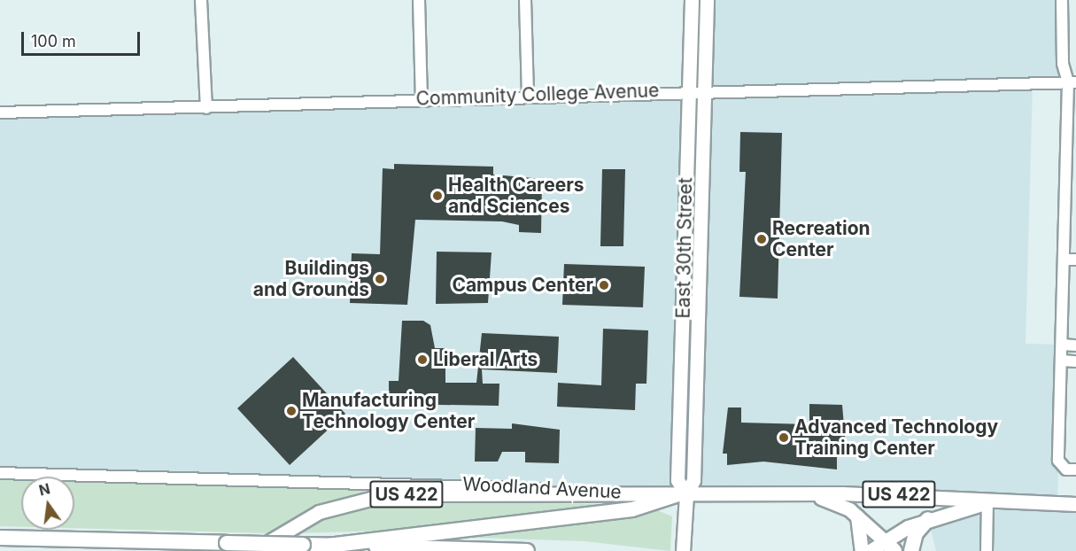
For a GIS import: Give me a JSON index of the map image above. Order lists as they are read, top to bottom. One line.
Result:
{"streets":{"main road":["East 30th Street","Woodland Avenue","US 422"],"street":["Community College Avenue"]},"crossings":[["Community College Avenue","East 30th Street"],["East 30th Street","Woodland Avenue"],["Woodland Avenue","US 422"]],"places":["Health Careers and Sciences","Recreation Center","Buildings and Grounds","Campus Center","Liberal Arts","Manufacturing Technology Center","Advanced Technology Training Center"],"scale_bar":"100 m","north":"top"}
